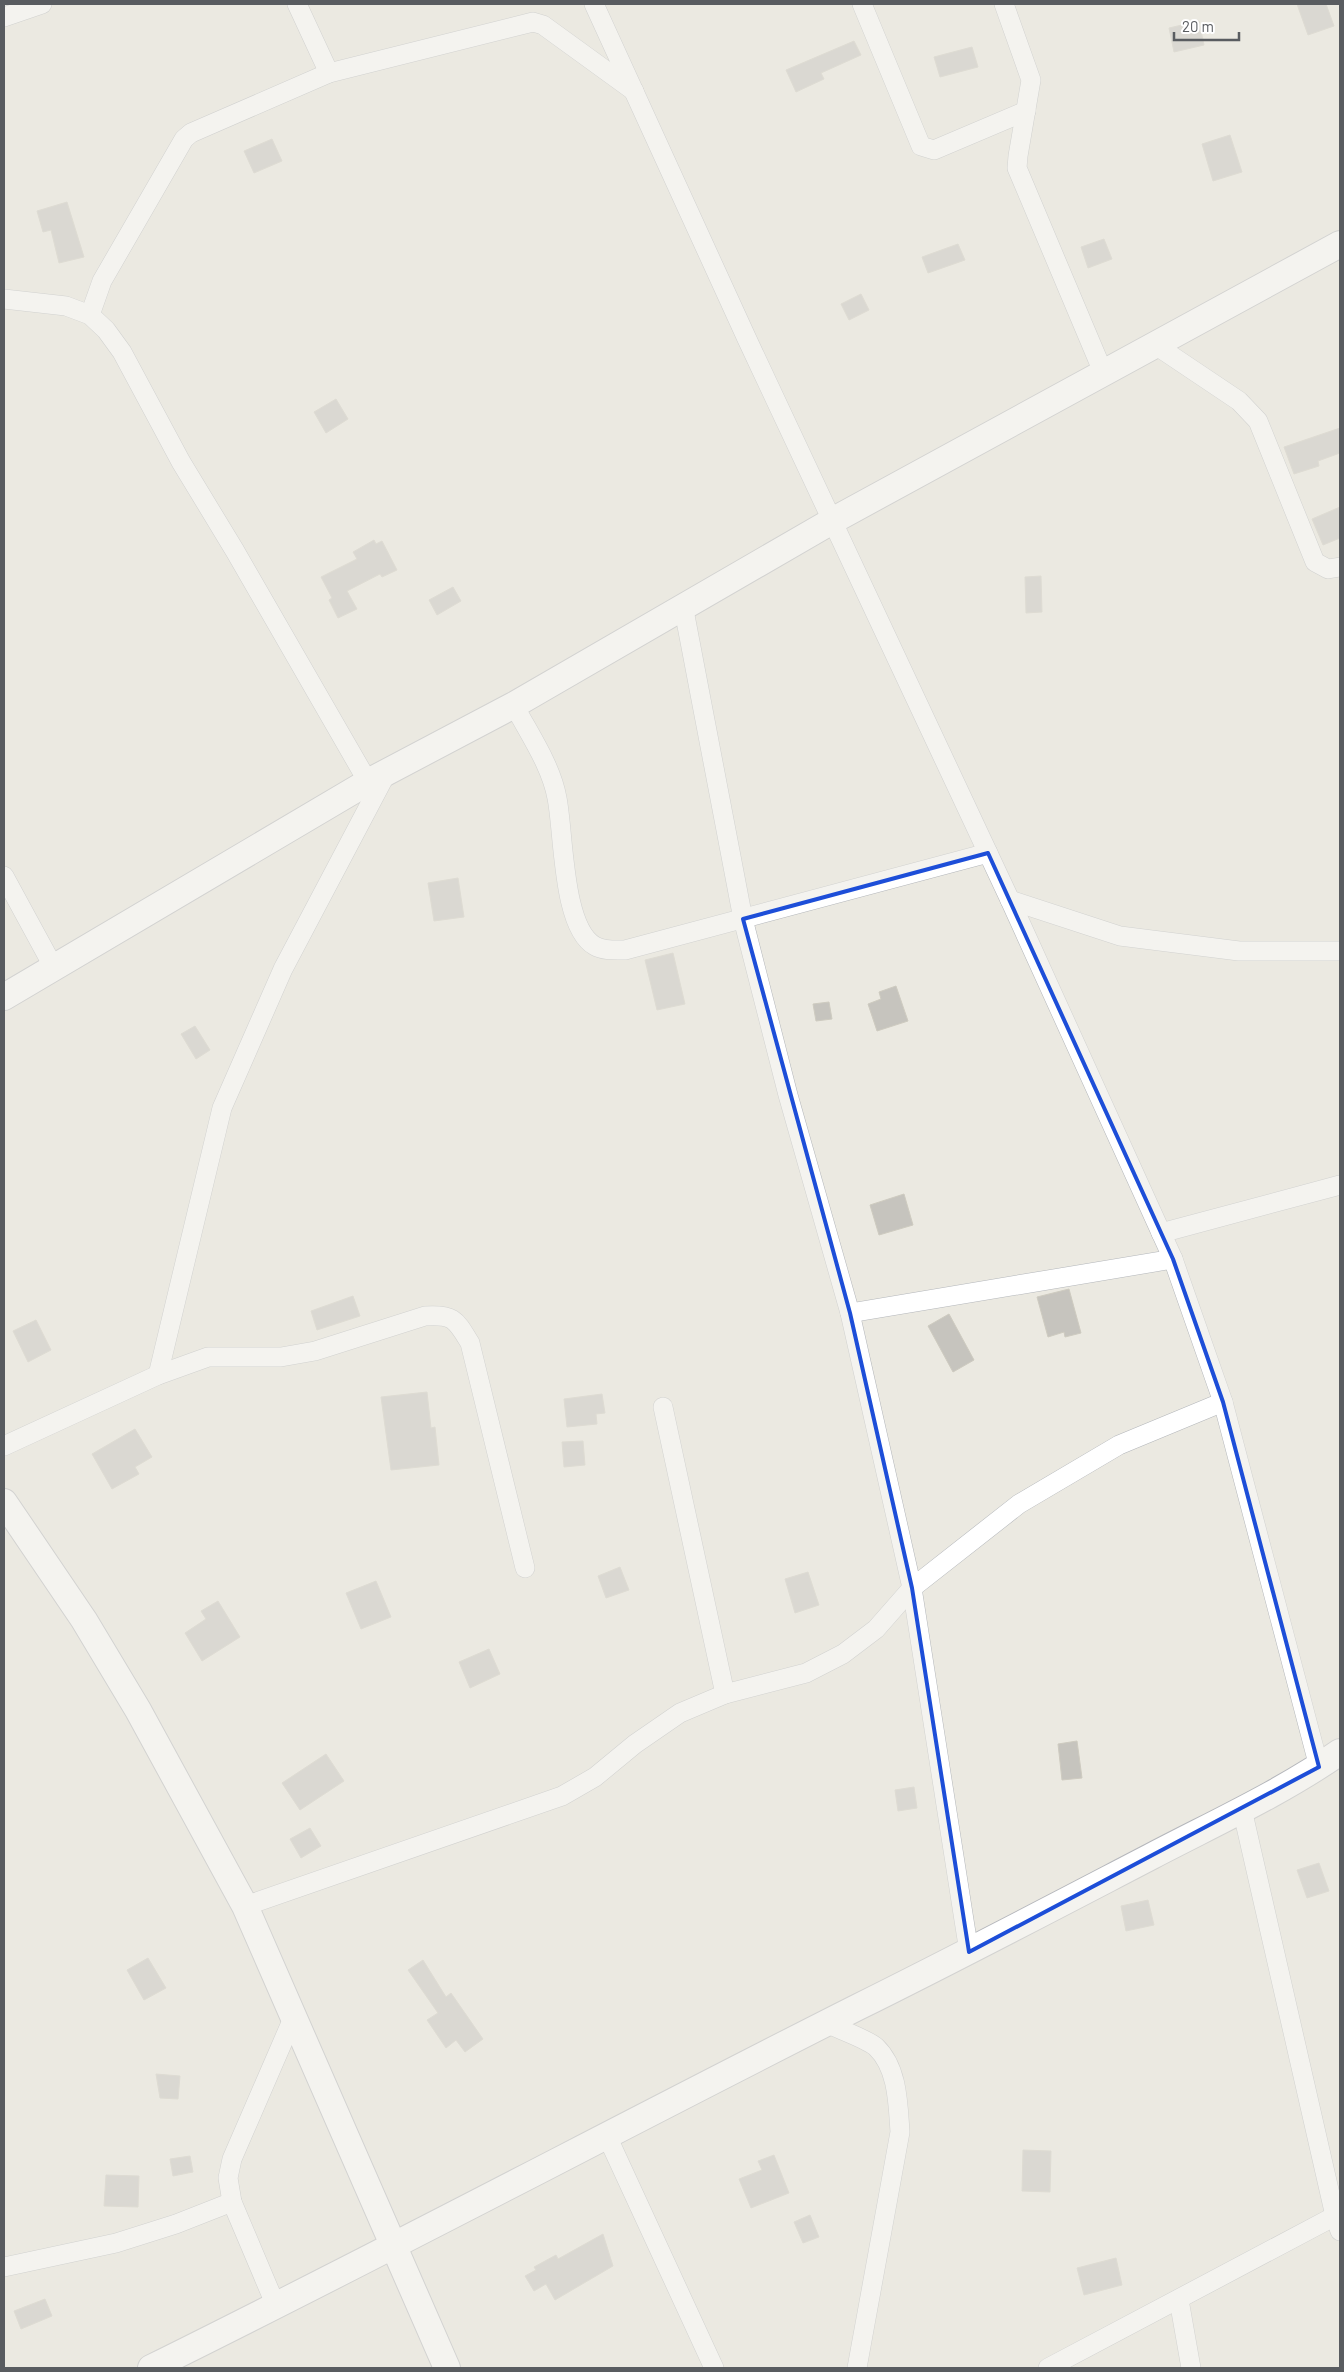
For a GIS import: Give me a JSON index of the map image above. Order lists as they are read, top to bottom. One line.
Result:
{"scale_bar":"20 m"}
